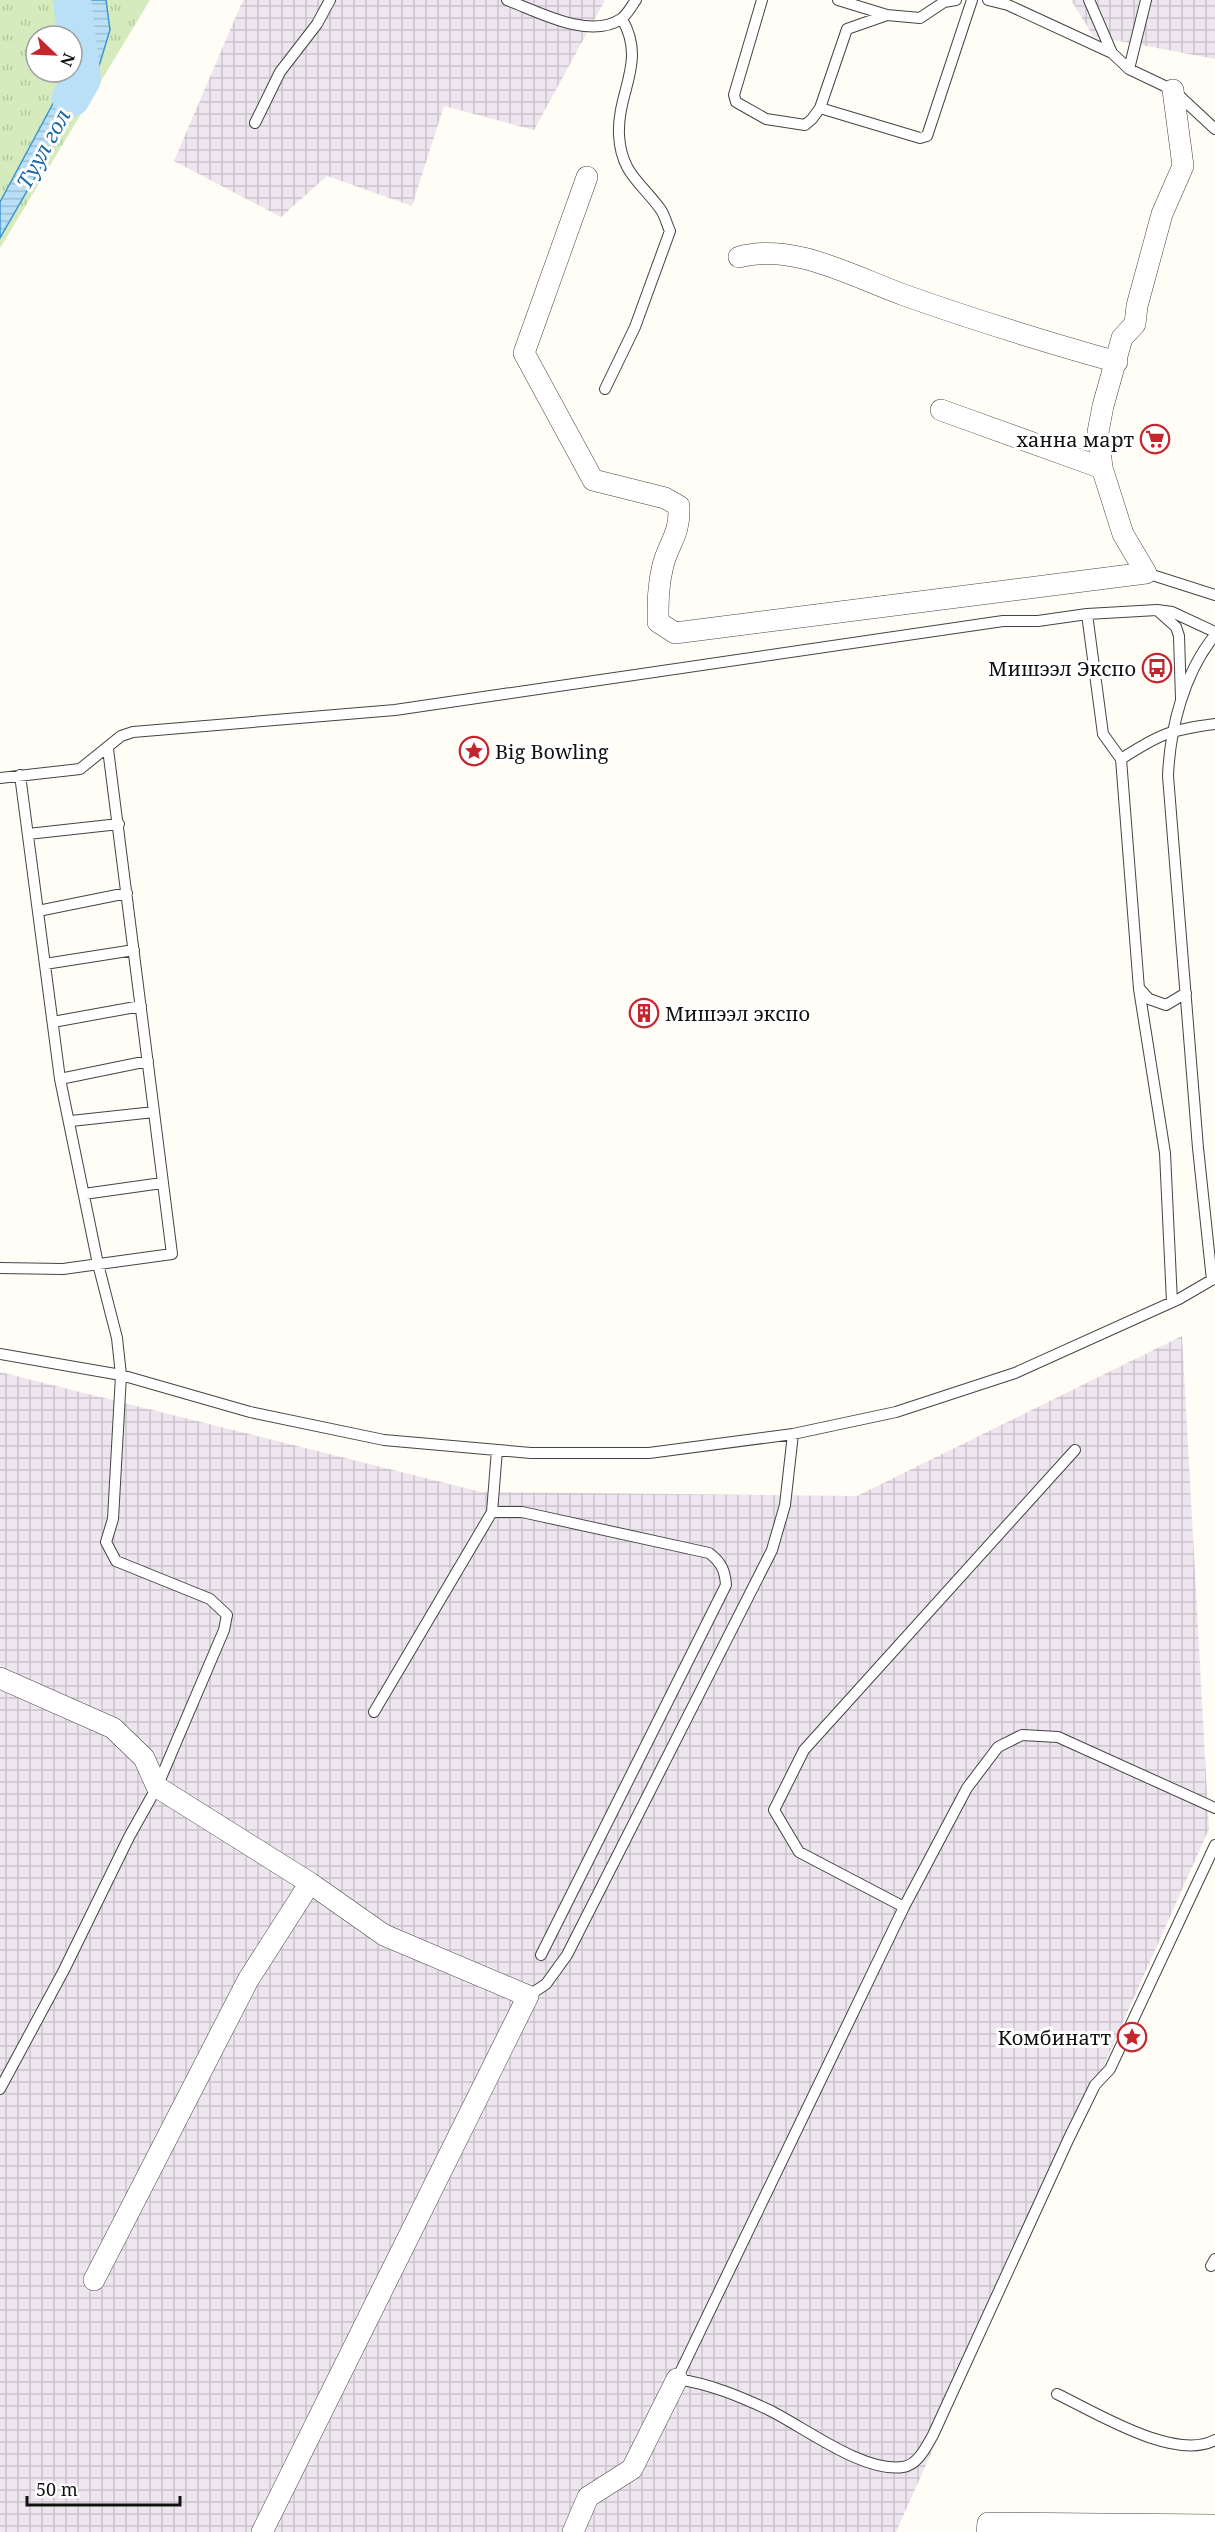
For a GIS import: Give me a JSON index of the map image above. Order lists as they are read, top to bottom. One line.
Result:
{"water":["Туул гол"],"places":{"supermarket":["ханна март"],"bus stop":["Мишээл Экспо"],"place":["Big Bowling","Комбинатт"],"building":["Мишээл экспо"]},"scale_bar":"50 m","north":"bottom right"}
